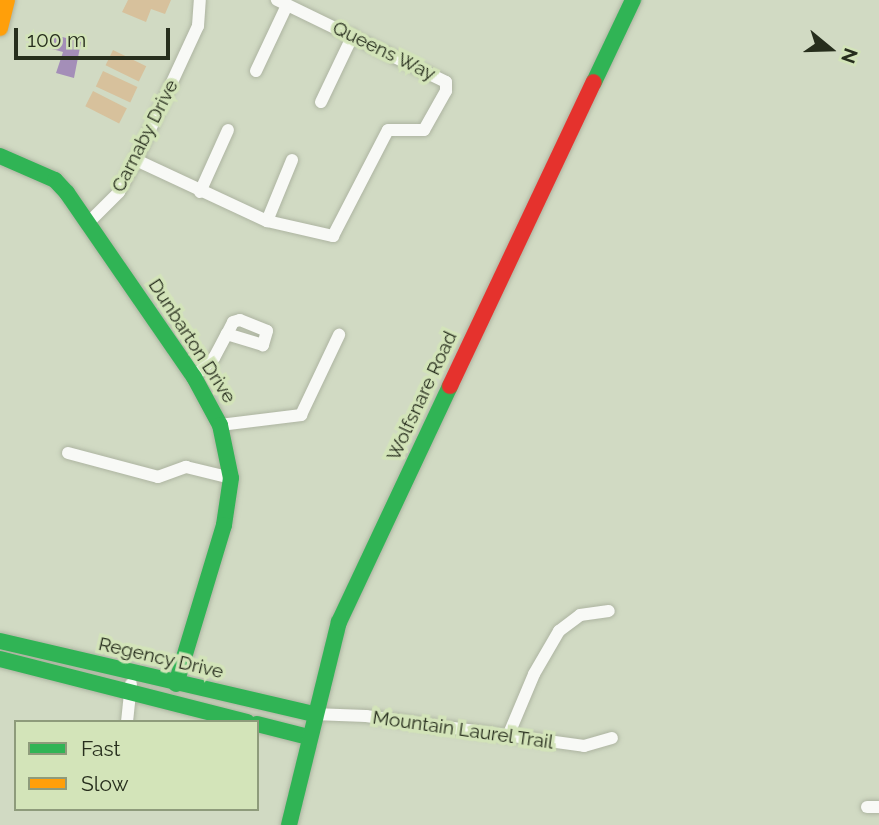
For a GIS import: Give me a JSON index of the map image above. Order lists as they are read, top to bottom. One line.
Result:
{"streets":{"street":["Queens Way","Carnaby Drive","Dunbarton Drive","Wolfsnare Road","Regency Drive","Mountain Laurel Trail"]},"crossings":[["Queens Way","Carnaby Drive"],["Carnaby Drive","Dunbarton Drive"],["Dunbarton Drive","Regency Drive"],["Wolfsnare Road","Regency Drive"],["Wolfsnare Road","Mountain Laurel Trail"],["Regency Drive","Mountain Laurel Trail"]],"legend":["Fast","Slow"],"scale_bar":"100 m","north":"right"}
